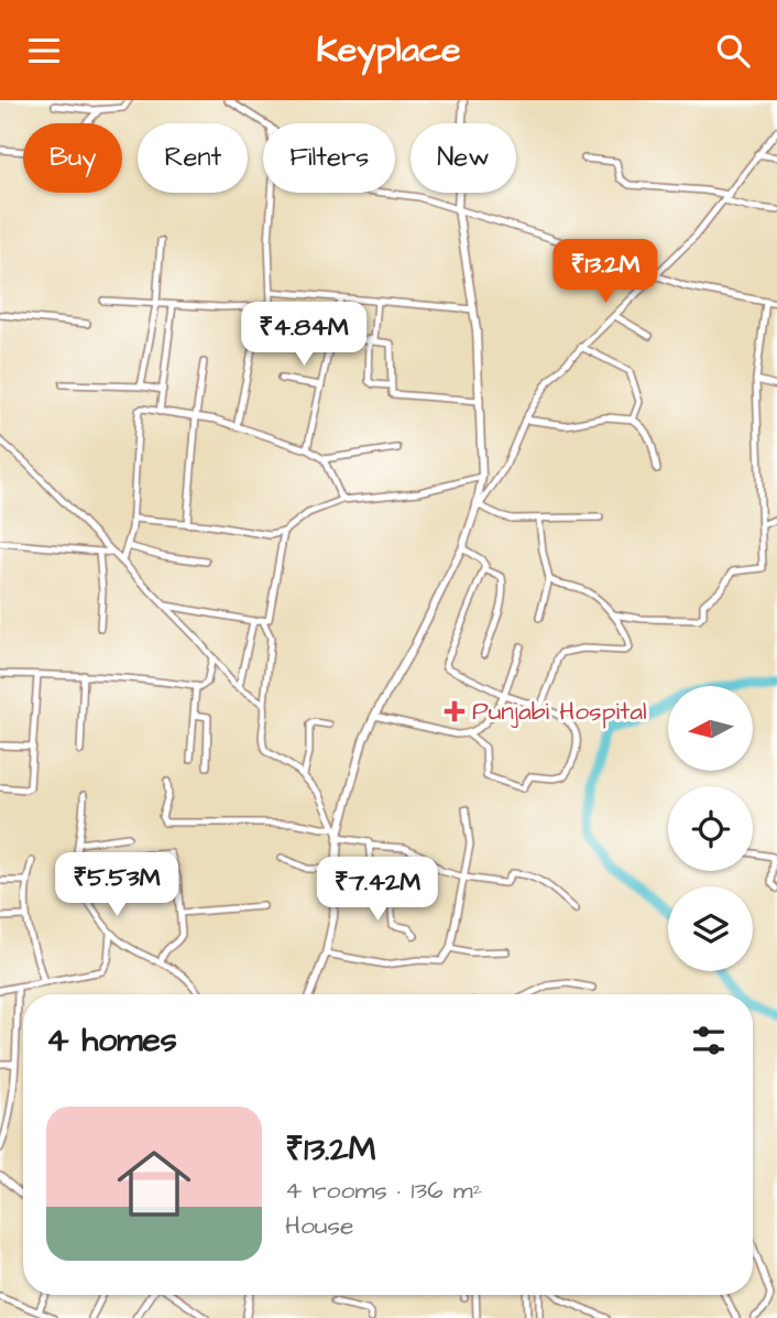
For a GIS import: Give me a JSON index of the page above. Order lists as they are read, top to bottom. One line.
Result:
{"places":{"health":["Punjabi Hospital"]},"north":"left","page":{"header":"Keyplace","chip":["Buy","Rent","Filters","New"],"price":["₹13.2M","₹4.84M","₹5.53M","₹7.42M"],"heading":"4 homes","list":[{"name":"₹13.2M","note":"4 rooms · 136 m² · House"}]}}
